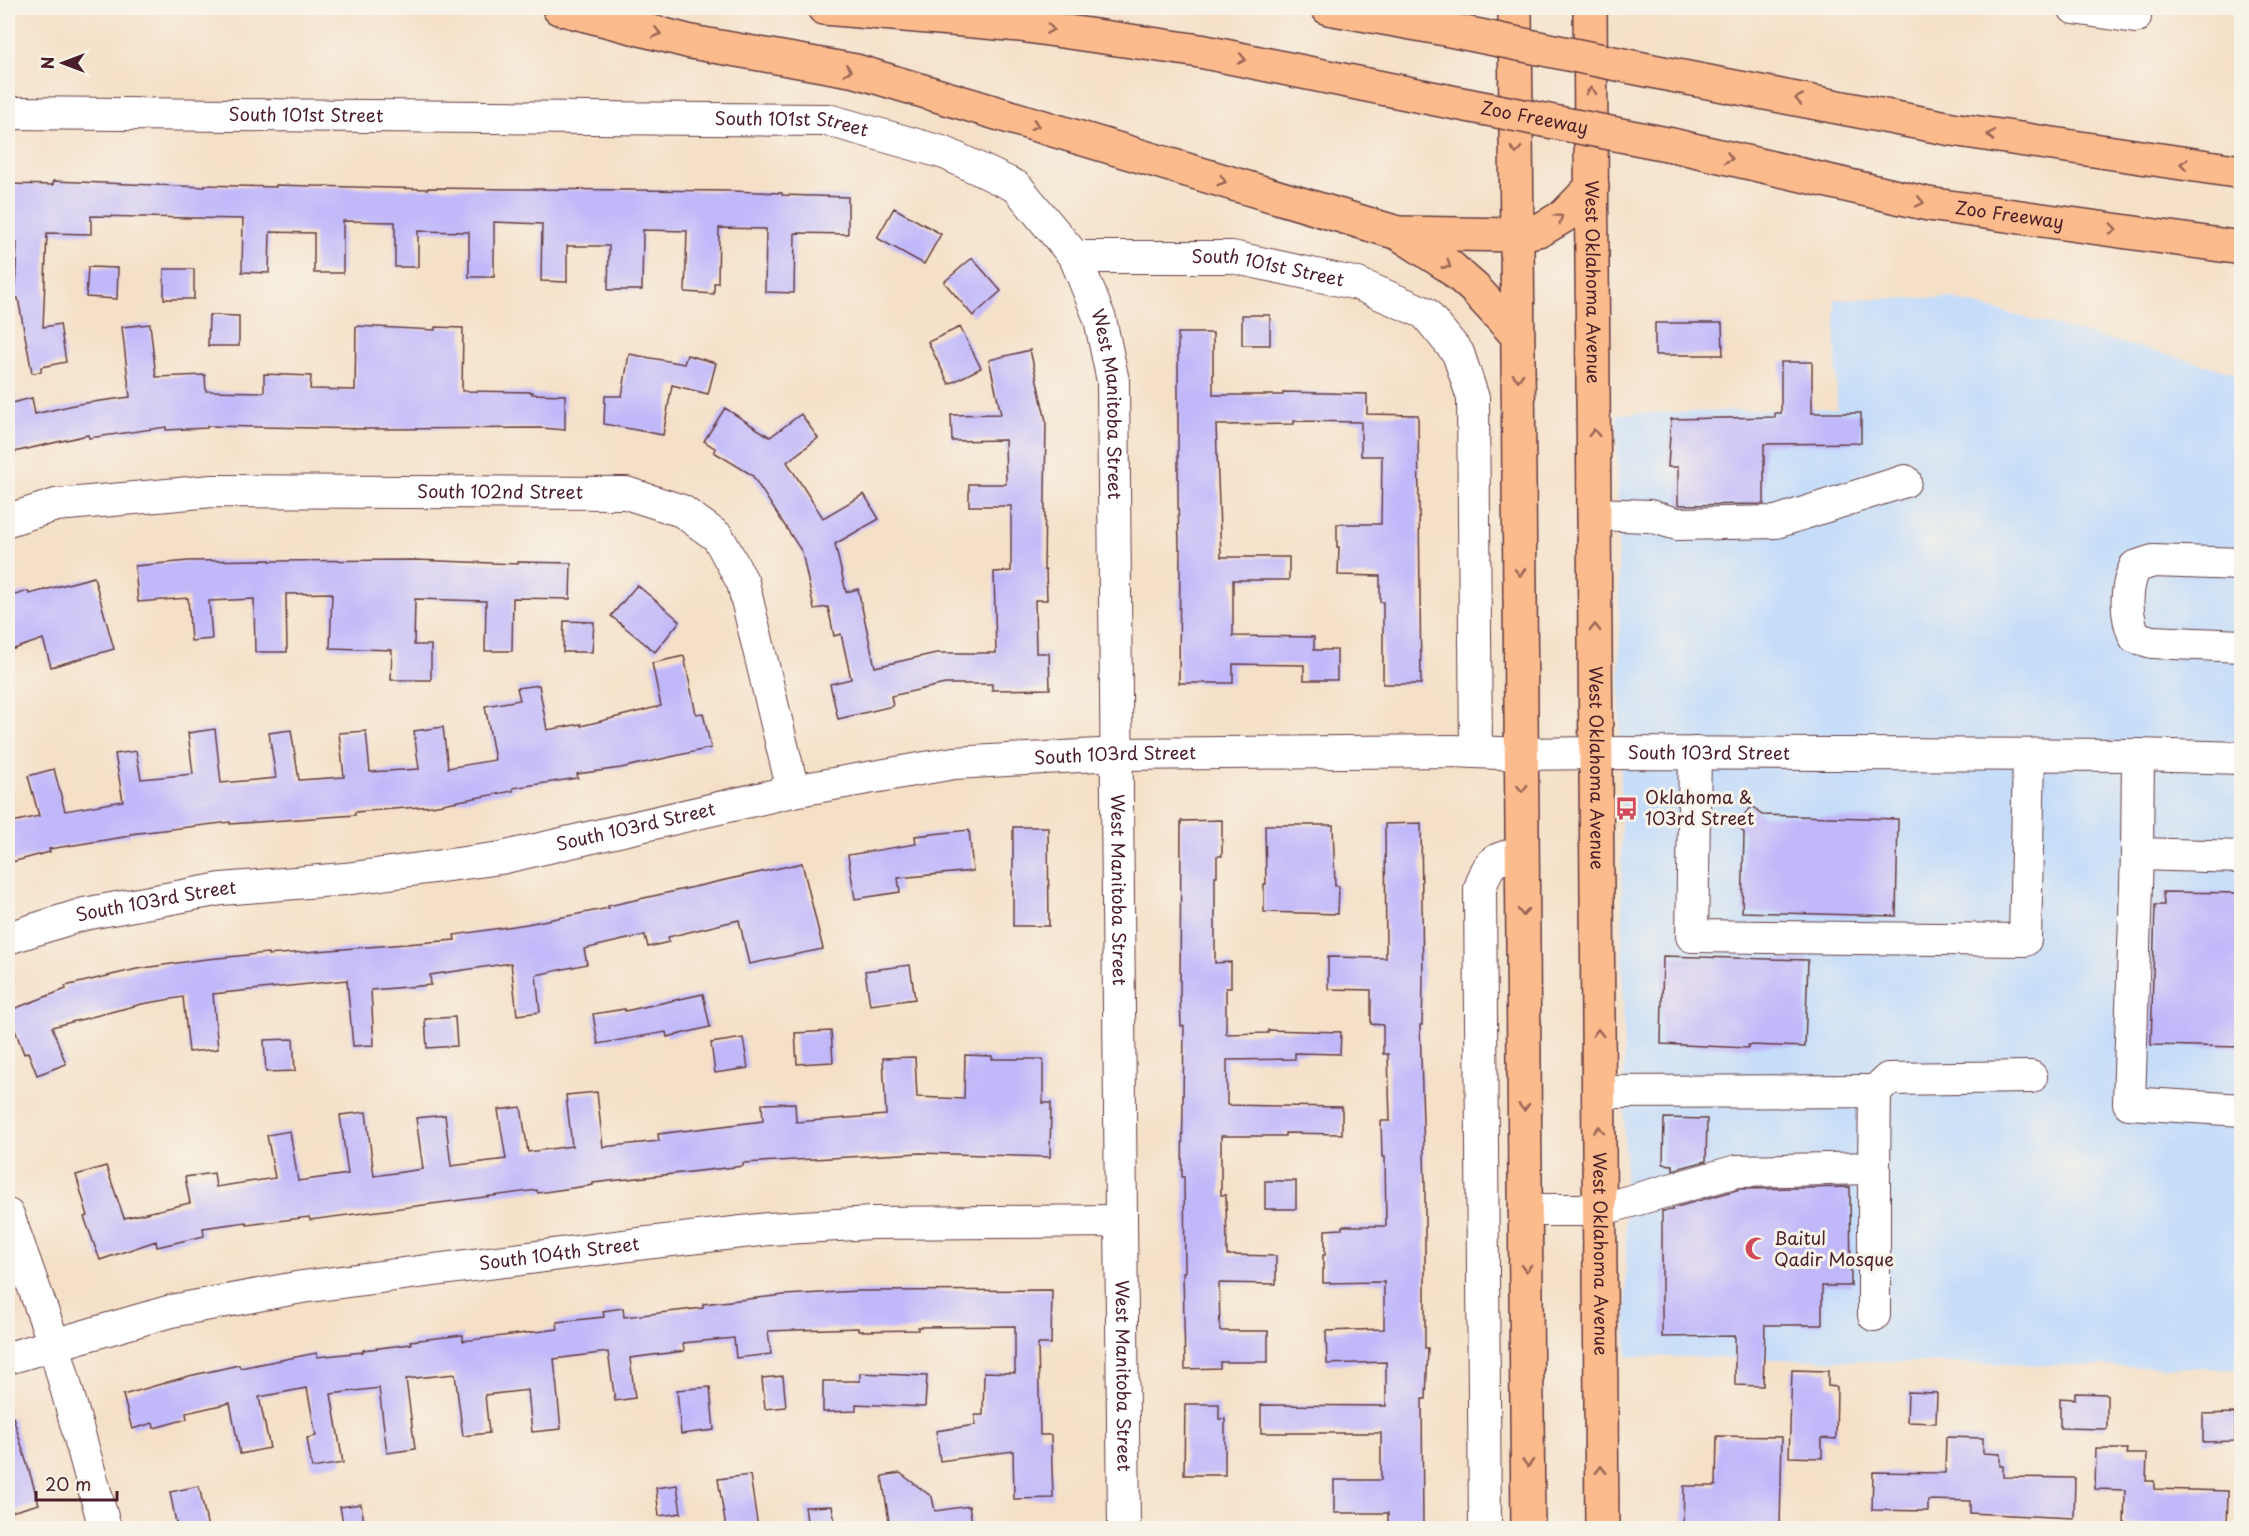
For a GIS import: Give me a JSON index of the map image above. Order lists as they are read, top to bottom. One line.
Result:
{"streets":{"main road":["Zoo Freeway","West Oklahoma Avenue"],"street":["South 101st Street","West Manitoba Street","South 102nd Street","South 103rd Street","South 104th Street"]},"crossings":[["South 101st Street","West Manitoba Street"],["South 101st Street","South 103rd Street"],["West Oklahoma Avenue","South 103rd Street"],["West Manitoba Street","South 103rd Street"],["West Manitoba Street","South 104th Street"],["South 102nd Street","South 103rd Street"]],"places":{"bus stop":["Oklahoma & 103rd Street"],"mosque":["Baitul Qadir Mosque"]},"scale_bar":"20 m","north":"left"}
